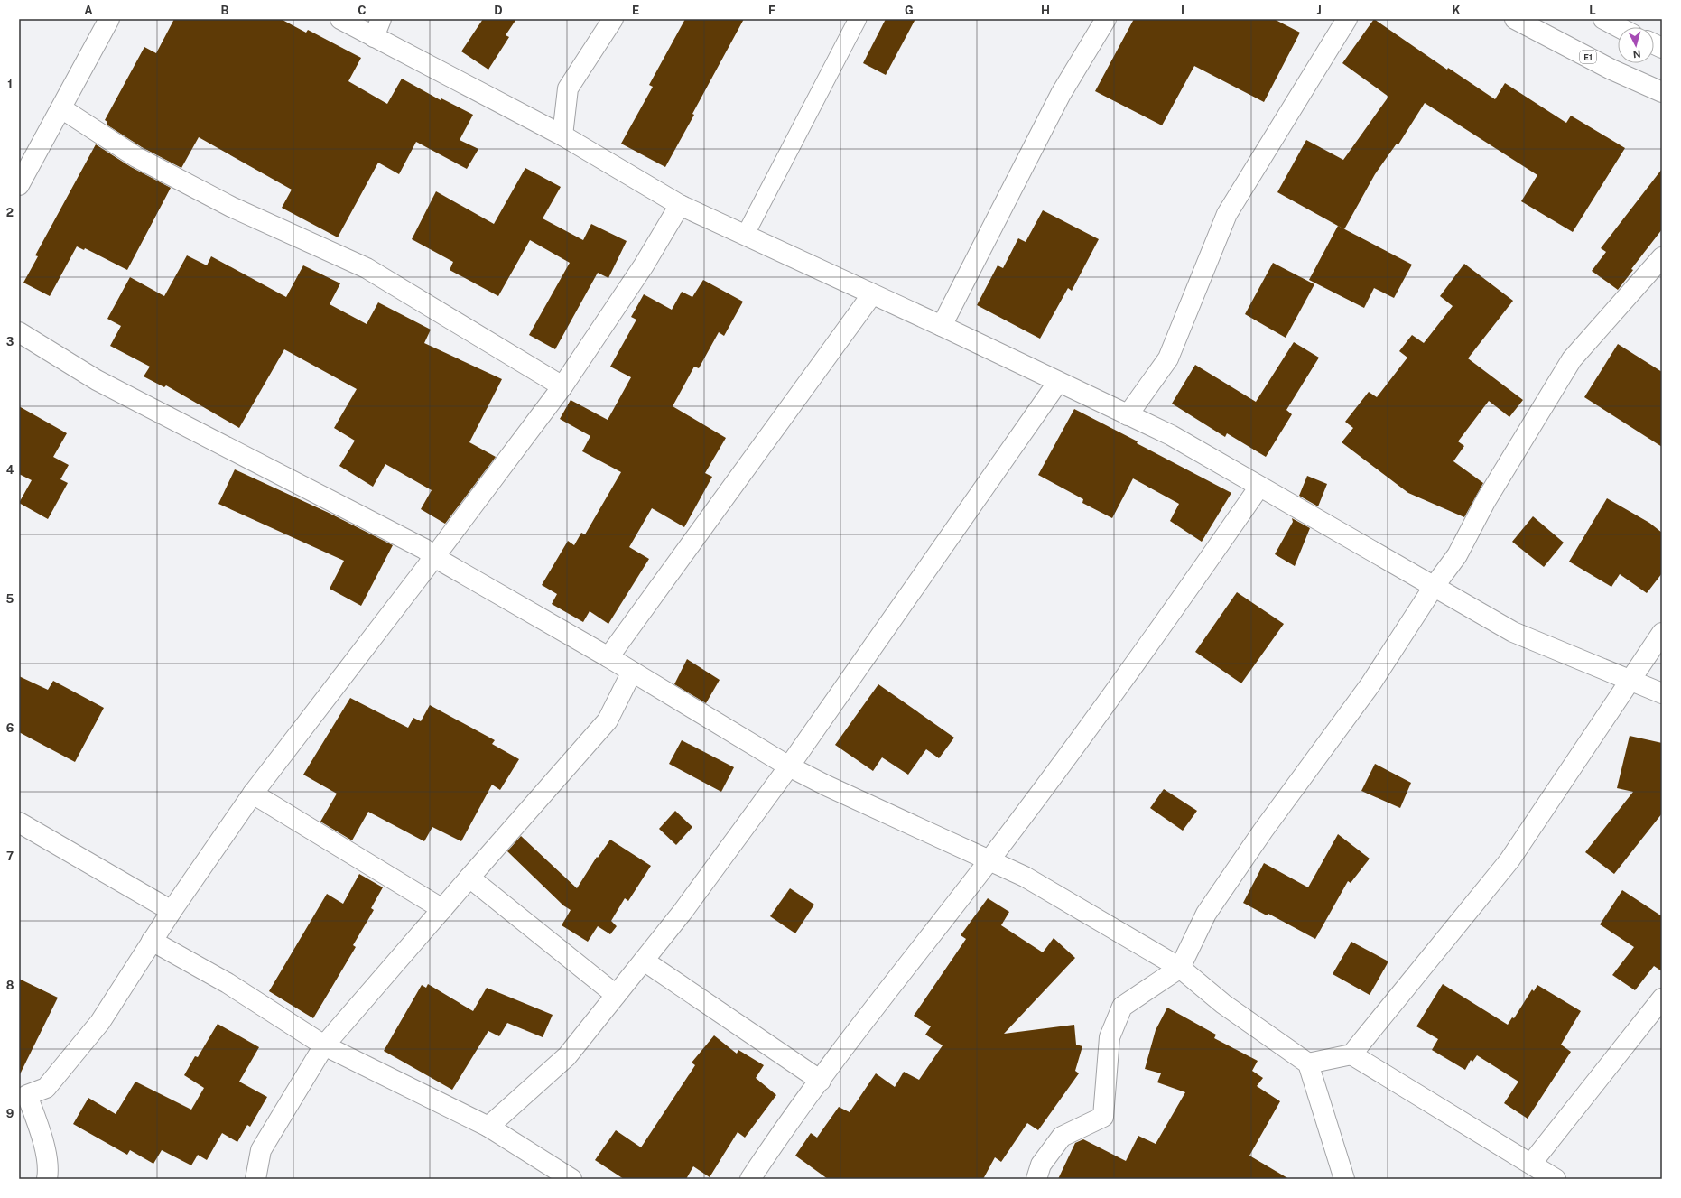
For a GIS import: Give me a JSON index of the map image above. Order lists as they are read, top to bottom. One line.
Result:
{"streets":{"main road":["E1"]},"north":"bottom","grid":{"columns":["A","B","C","D","E","F","G","H","I","J","K","L"],"rows":["1","2","3","4","5","6","7","8","9"]}}
